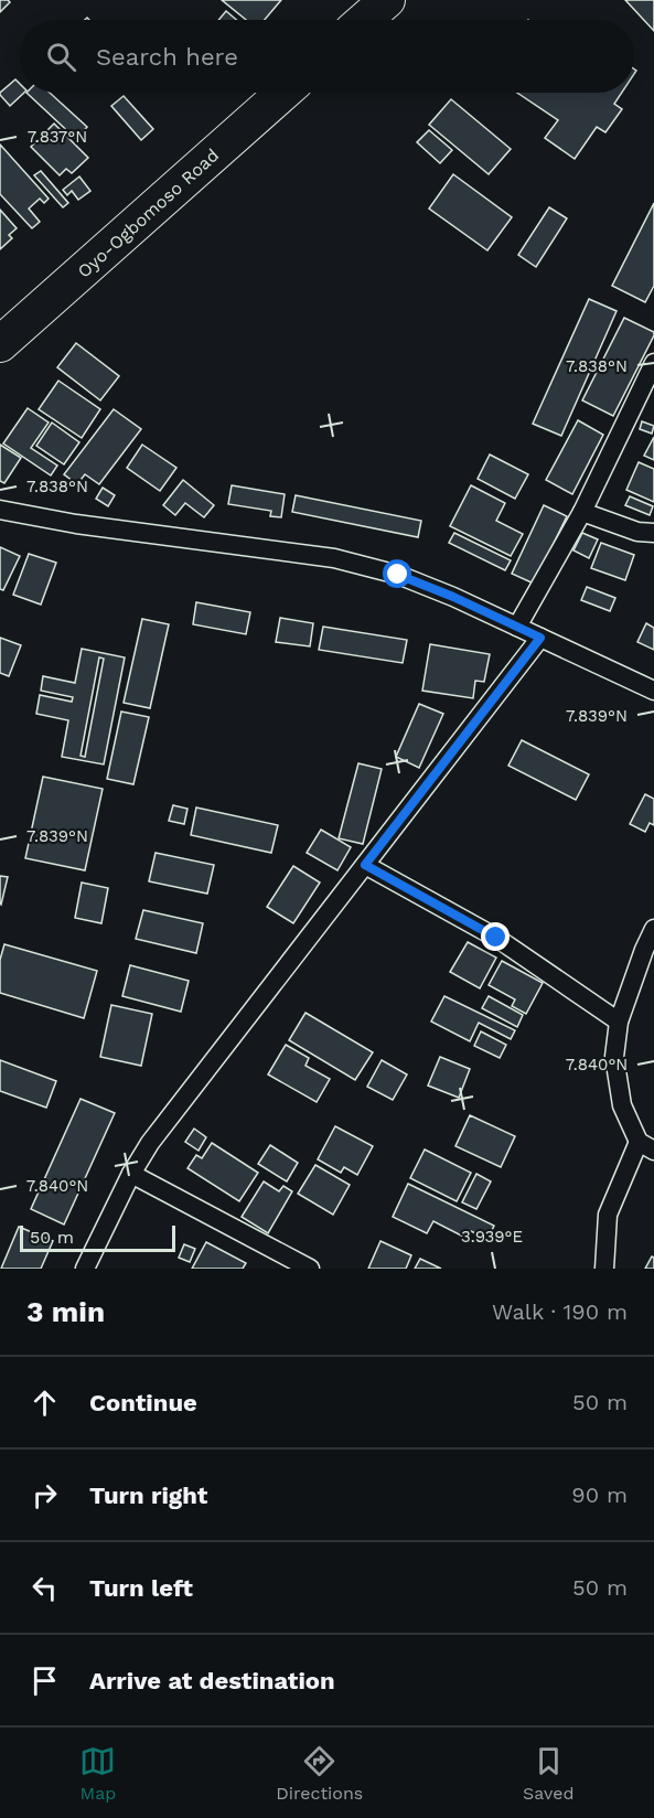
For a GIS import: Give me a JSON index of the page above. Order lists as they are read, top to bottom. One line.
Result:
{"streets":{"highway":["Oyo-Ogbomoso Road"]},"scale_bar":"50 m","page":{"search":"Search here","scale":"50 m","heading":["3 min","Walk · 190 m"],"list":[["Continue","50 m"],["Turn right","90 m"],["Turn left","50 m"],"Arrive at destination"],"nav":["Map","Directions","Saved"]},"coordinates":["7.837°N","7.838°N","7.839°N","7.840°N","3.939°E"]}
